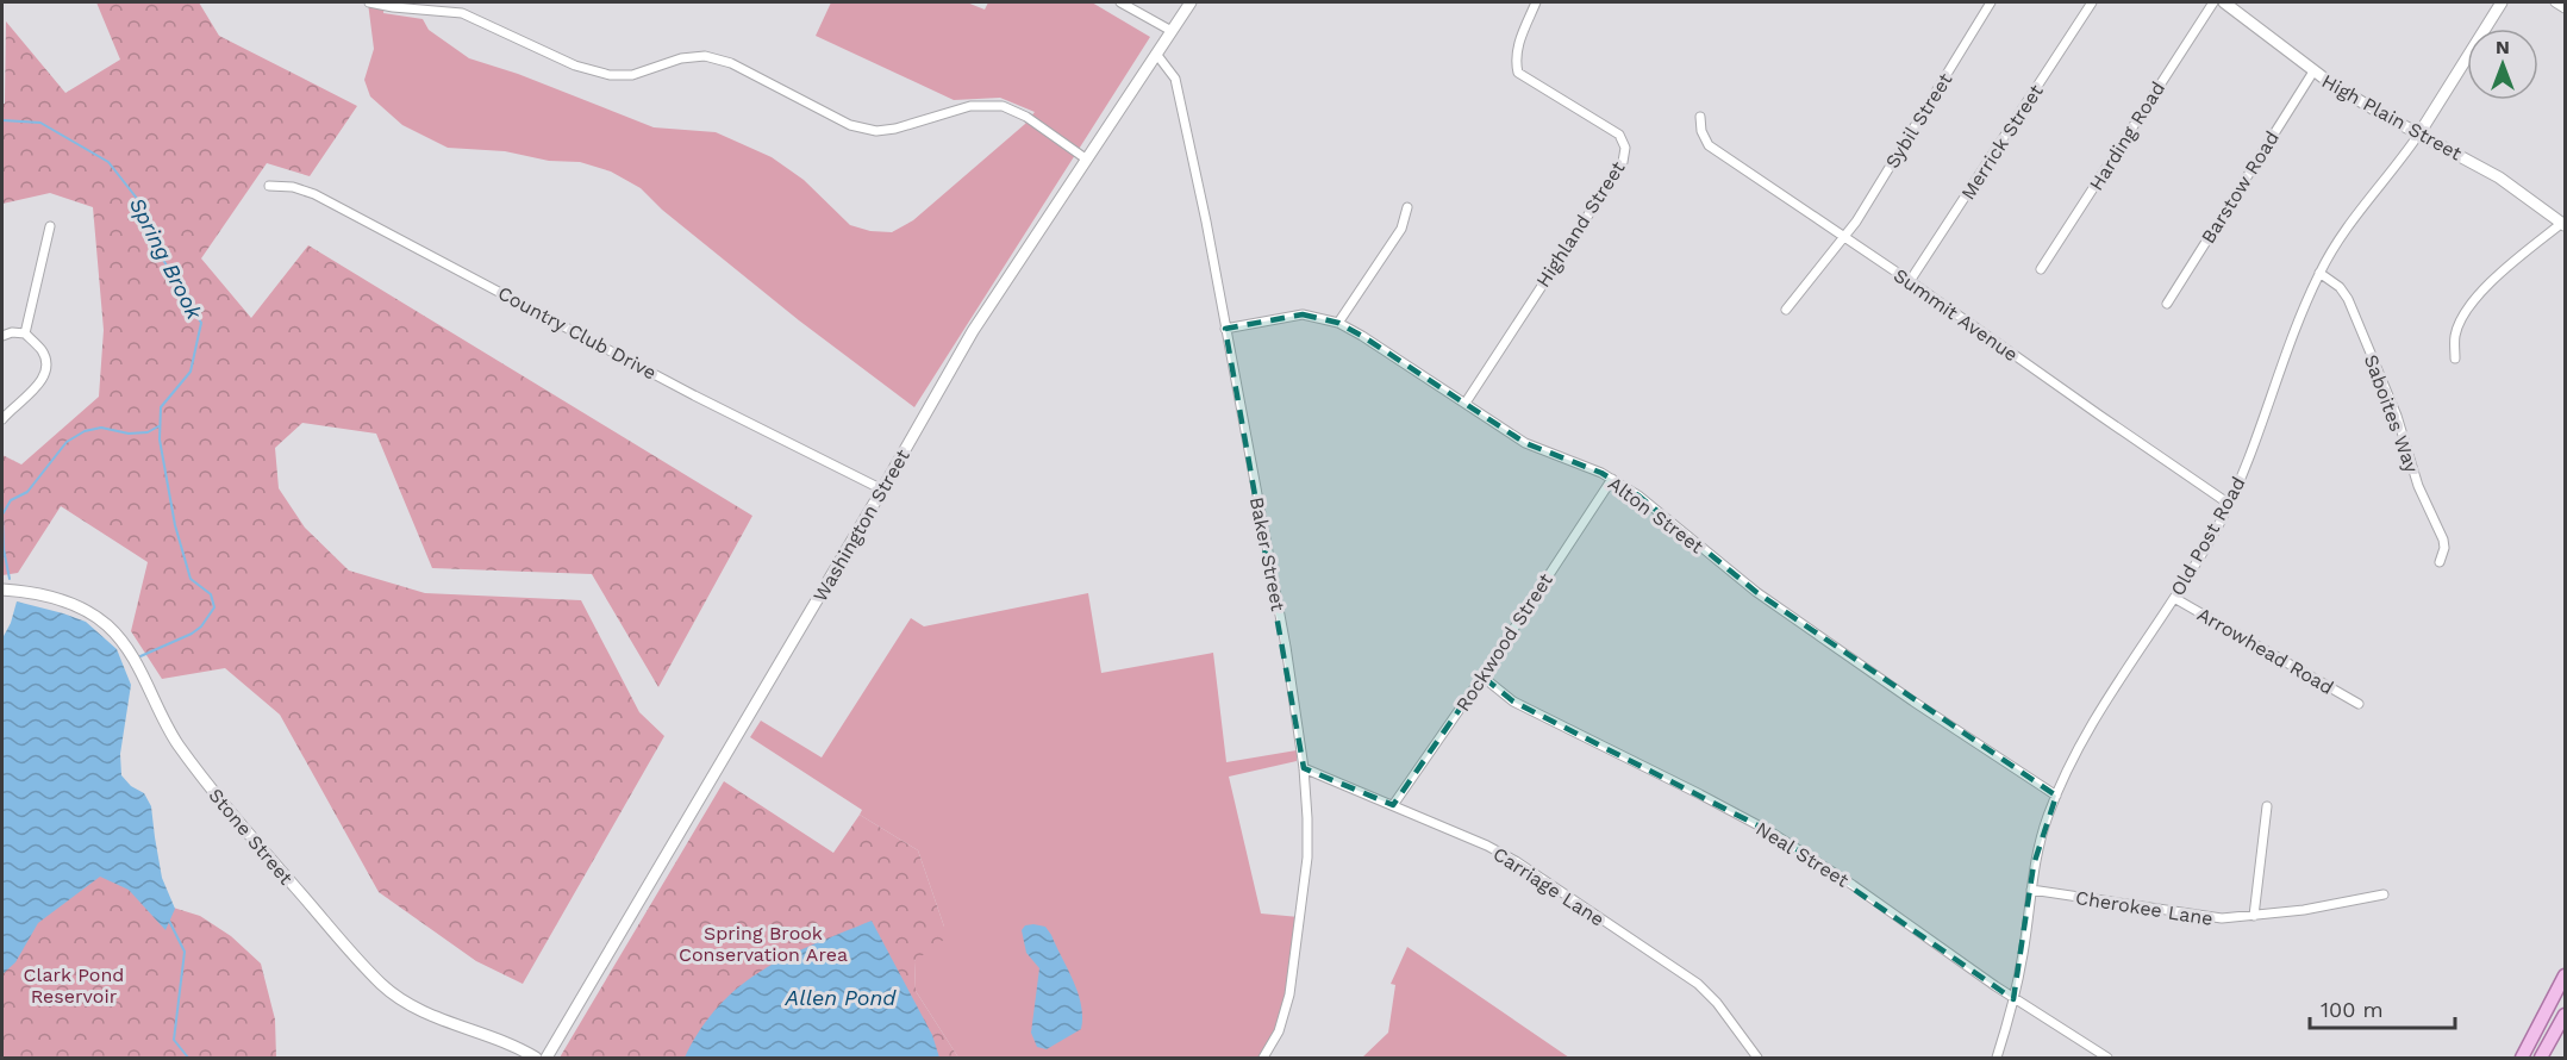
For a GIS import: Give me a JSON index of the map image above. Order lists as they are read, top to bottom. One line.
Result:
{"streets":{"main road":["High Plain Street","Washington Street","Old Post Road","Stone Street"],"street":["Sybil Street","Harding Road","Merrick Street","Barstow Road","Highland Street","Summit Avenue","Country Club Drive","Saboites Way","Alton Street","Baker Street","Rockwood Street","Arrowhead Road","Neal Street","Carriage Lane","Cherokee Lane"]},"crossings":[["High Plain Street","Barstow Road"],["High Plain Street","Old Post Road"],["Sybil Street","Summit Avenue"],["Merrick Street","Summit Avenue"],["Highland Street","Alton Street"],["Summit Avenue","Old Post Road"],["Country Club Drive","Washington Street"],["Saboites Way","Old Post Road"],["Alton Street","Old Post Road"],["Alton Street","Baker Street"],["Alton Street","Rockwood Street"],["Washington Street","Baker Street"],["Old Post Road","Arrowhead Road"],["Old Post Road","Neal Street"],["Old Post Road","Cherokee Lane"],["Baker Street","Carriage Lane"],["Rockwood Street","Neal Street"],["Rockwood Street","Carriage Lane"]],"water":["Spring Brook","Allen Pond"],"parks":["Spring Brook Conservation Area","Clark Pond Reservoir"],"scale_bar":"100 m","north":"top"}
